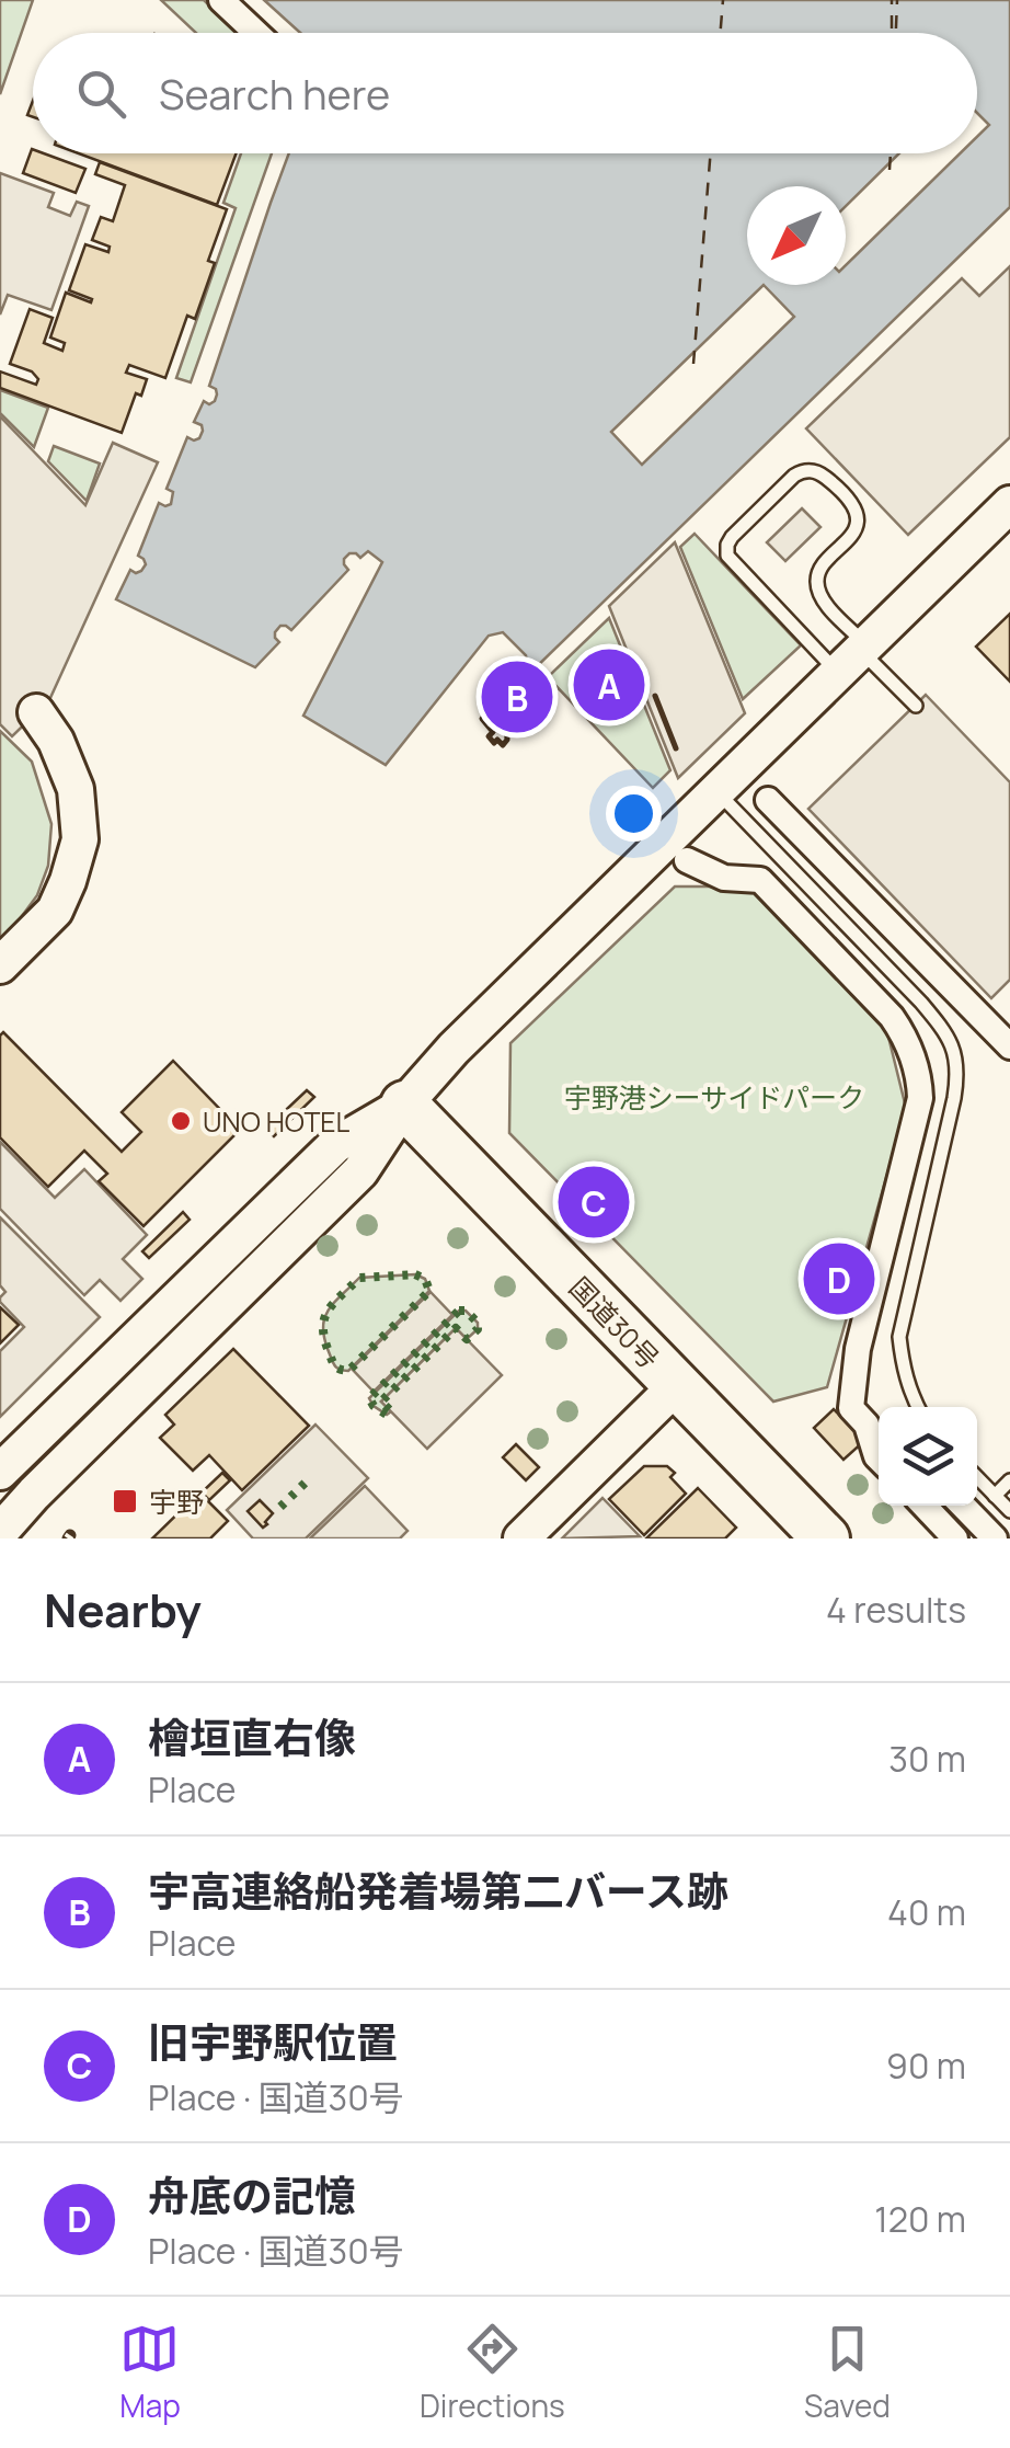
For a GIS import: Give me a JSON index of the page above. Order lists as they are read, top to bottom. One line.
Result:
{"streets":{"highway":["国道30号"]},"parks":["宇野港シーサイドパーク"],"places":{"other":["UNO HOTEL"],"transit":["宇野"]},"north":"bottom left","page":{"search":"Search here","pins":["A","B","C","D"],"heading":["Nearby","4 results"],"list":[{"mark":"A","name":"檜垣直右像","note":"Place","value":"30 m"},{"mark":"B","name":"宇高連絡船発着場第二バース跡","note":"Place","value":"40 m"},{"mark":"C","name":"旧宇野駅位置","note":"Place · 国道30号","value":"90 m"},{"mark":"D","name":"舟底の記憶","note":"Place · 国道30号","value":"120 m"}],"nav":["Map","Directions","Saved"]}}
